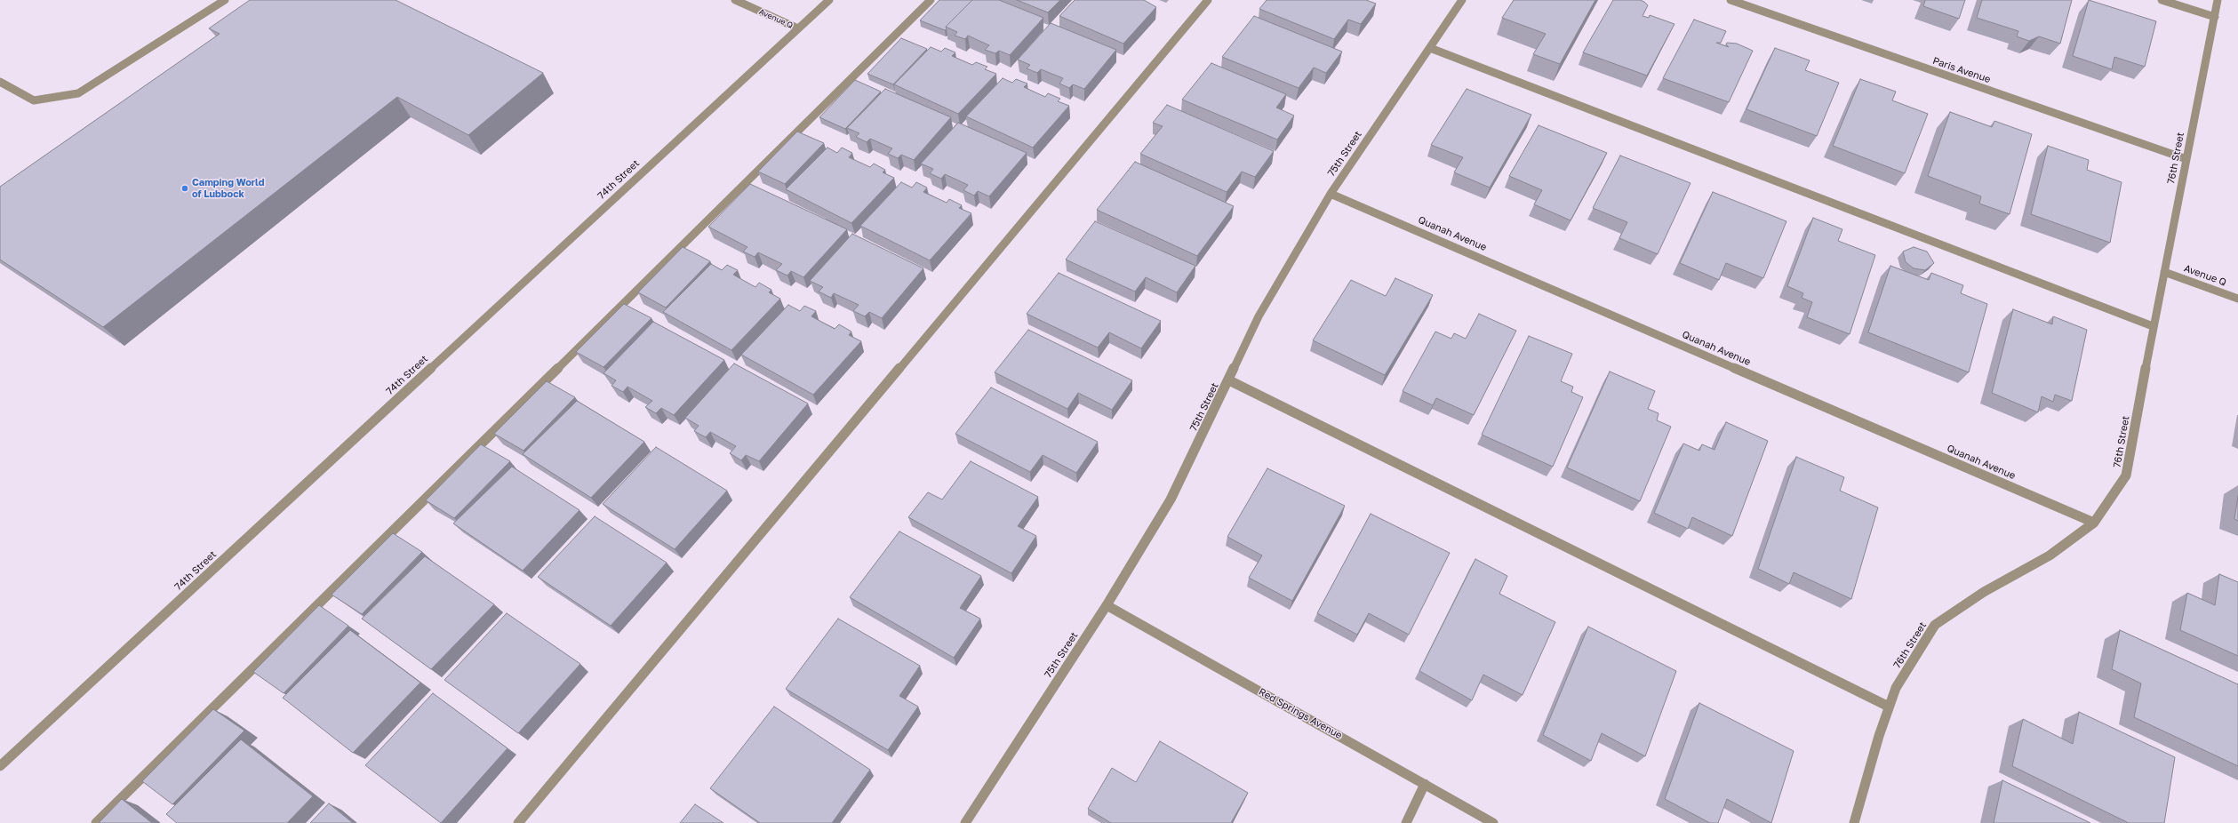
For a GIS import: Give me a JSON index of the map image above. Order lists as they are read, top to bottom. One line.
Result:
{"streets":{"street":["Avenue Q","Paris Avenue","75th Street","76th Street","74th Street","Quanah Avenue","Red Springs Avenue"]},"crossings":[["Avenue Q","76th Street"],["Avenue Q","74th Street"],["Paris Avenue","76th Street"],["75th Street","Quanah Avenue"],["75th Street","Red Springs Avenue"],["76th Street","Quanah Avenue"]],"places":["Camping World of Lubbock"]}
